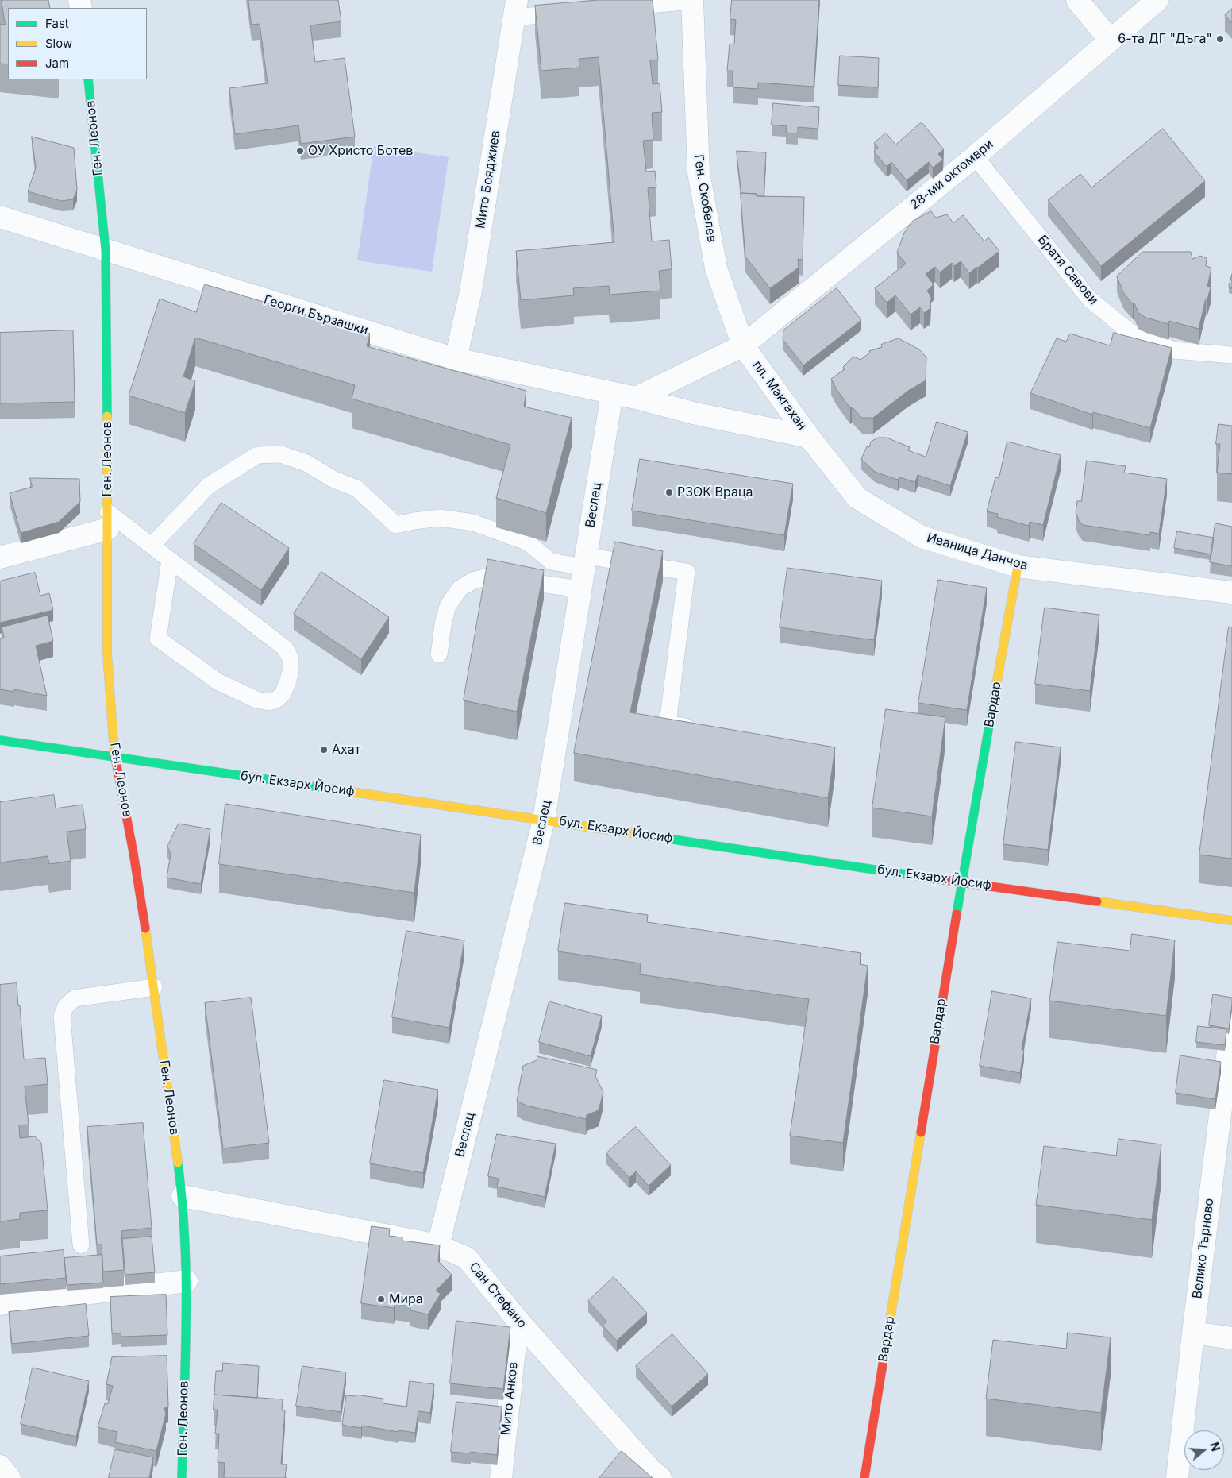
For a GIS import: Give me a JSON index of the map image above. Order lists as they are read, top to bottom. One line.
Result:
{"streets":{"street":["Ген. Леонов","28-ми октомври","Мито Бояджиев","Ген. Скобелев","Георги Бързашки","пл. Макгахан","Веслец","Иваница Данчов","Вардар","бул. Екзарх Йосиф","Велико Търново","Сан Стефано","Мито Анков"],"lane":["Братя Савови"]},"crossings":[["Ген. Леонов","Георги Бързашки"],["Ген. Леонов","бул. Екзарх Йосиф"],["Ген. Леонов","Сан Стефано"],["28-ми октомври","Ген. Скобелев"],["28-ми октомври","Братя Савови"],["28-ми октомври","пл. Макгахан"],["Мито Бояджиев","Георги Бързашки"],["Ген. Скобелев","пл. Макгахан"],["Георги Бързашки","пл. Макгахан"],["Георги Бързашки","Веслец"],["пл. Макгахан","Иваница Данчов"],["Веслец","бул. Екзарх Йосиф"],["Веслец","Сан Стефано"],["Иваница Данчов","Вардар"],["Вардар","бул. Екзарх Йосиф"],["Сан Стефано","Мито Анков"]],"places":["6-та ДГ \"Дъга\"","ОУ Христо Ботев","РЗОК Враца","Ахат","Мира"],"legend":["Fast","Slow","Jam"],"north":"right"}
